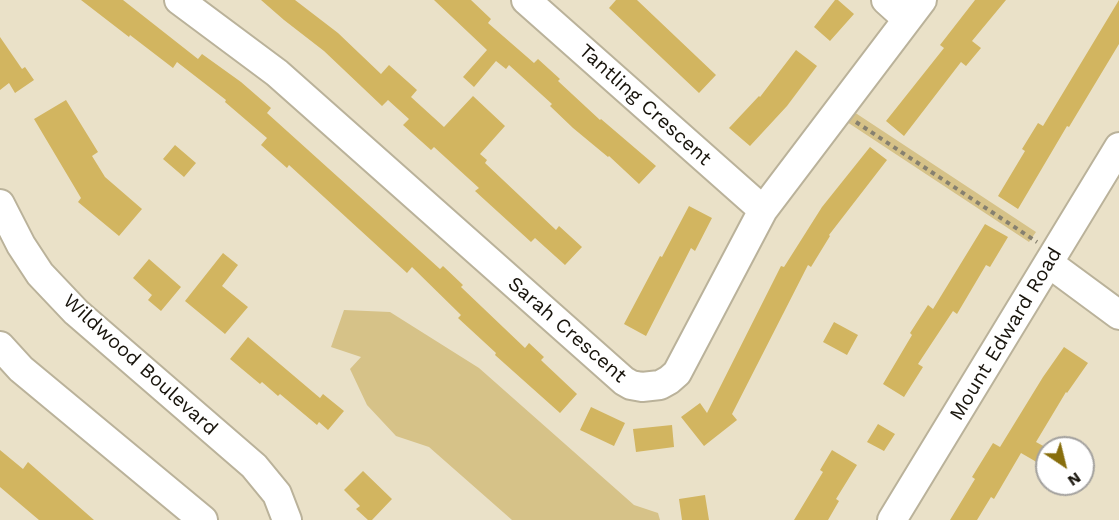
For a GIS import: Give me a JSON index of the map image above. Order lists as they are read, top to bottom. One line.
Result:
{"streets":{"street":["Tantling Crescent","Sarah Crescent","Mount Edward Road","Wildwood Boulevard"]},"crossings":[["Tantling Crescent","Sarah Crescent"]],"north":"bottom right"}
